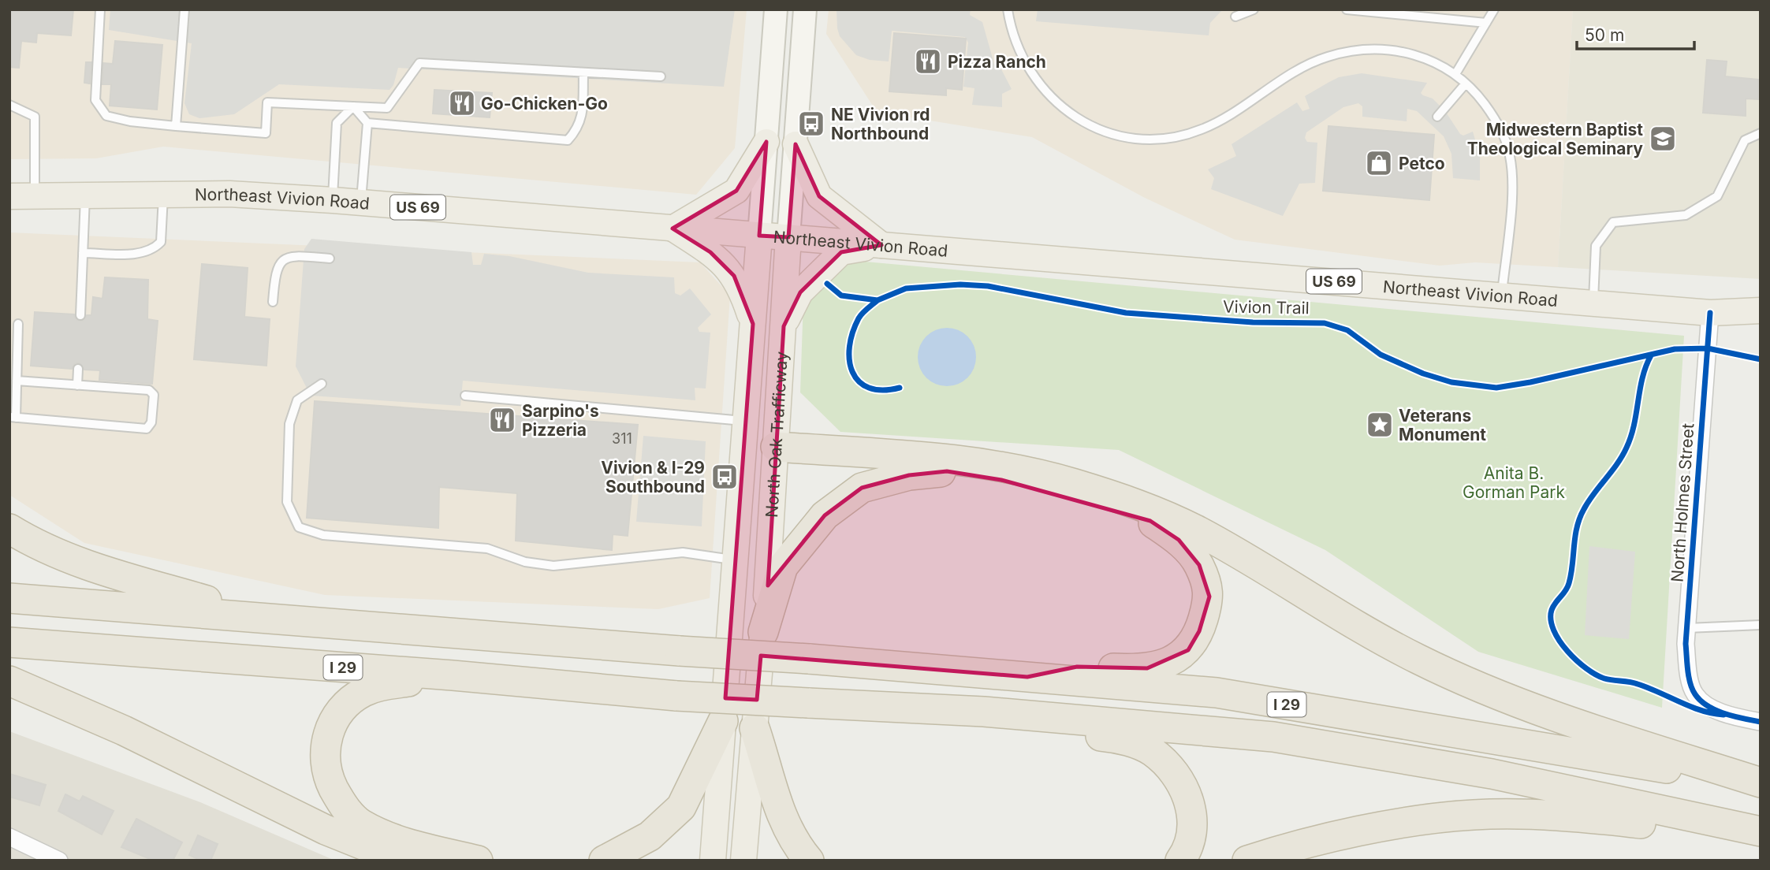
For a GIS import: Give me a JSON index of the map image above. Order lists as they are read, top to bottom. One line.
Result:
{"streets":{"highway":["I 29"],"main road":["Northeast Vivion Road","US 69","North Oak Trafficway"],"street":["North Holmes Street"],"cycle path":["Vivion Trail"]},"crossings":[["Northeast Vivion Road","North Oak Trafficway"],["Northeast Vivion Road","North Holmes Street"]],"parks":["Anita B. Gorman Park"],"places":{"restaurant":["Pizza Ranch","Go-Chicken-Go","Sarpino's Pizzeria"],"bus stop":["NE Vivion rd Northbound","Vivion & I-29 Southbound"],"school or university":["Midwestern Baptist Theological Seminary"],"shop":["Petco"],"place":["Veterans Monument"]},"house_numbers":["311"],"scale_bar":"50 m"}
